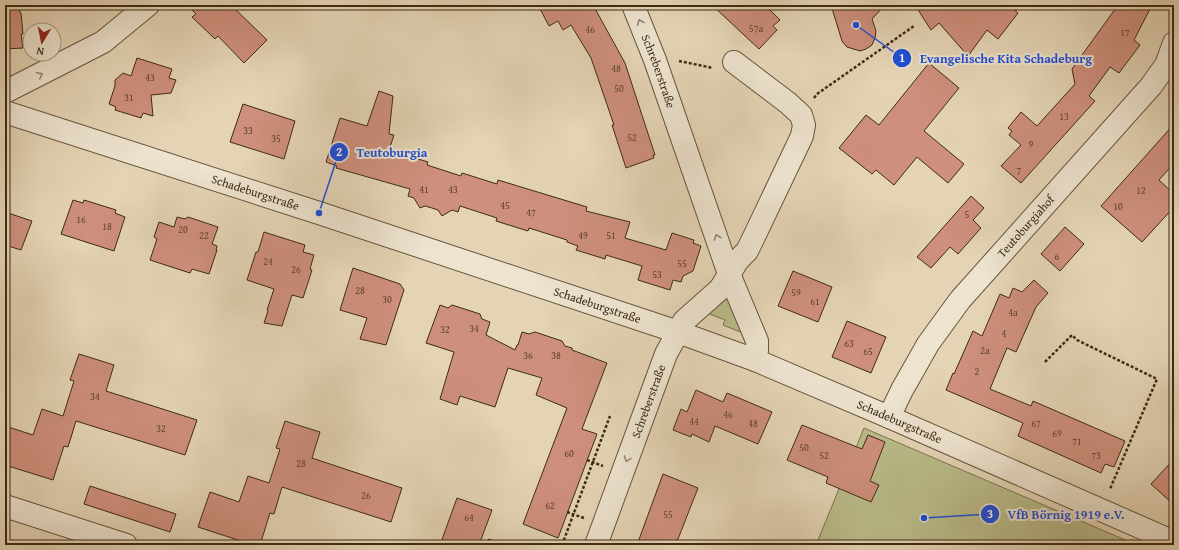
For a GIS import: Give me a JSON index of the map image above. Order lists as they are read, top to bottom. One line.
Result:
{"streets":{"street":["Schreberstraße","Schadeburgstraße","Teutoburgiahof"]},"crossings":[["Schreberstraße","Schadeburgstraße"],["Schadeburgstraße","Teutoburgiahof"]],"places":["Evangelische Kita Schadeburg","Teutoburgia","VfB Börnig 1919 e.V."],"house_numbers":["57a","46","17","48","43","50","31","13","33","52","35","9","7","41","43","12","45","10","47","5","16","18","20","22","49","51","6","24","55","26","53","28","59","30","61","4a","34","32","4","63","2a","65","36","38","2","34","46","44","48","67","32","69","71","50","60","52","73","28","26","62","55","64"],"north":"bottom"}
